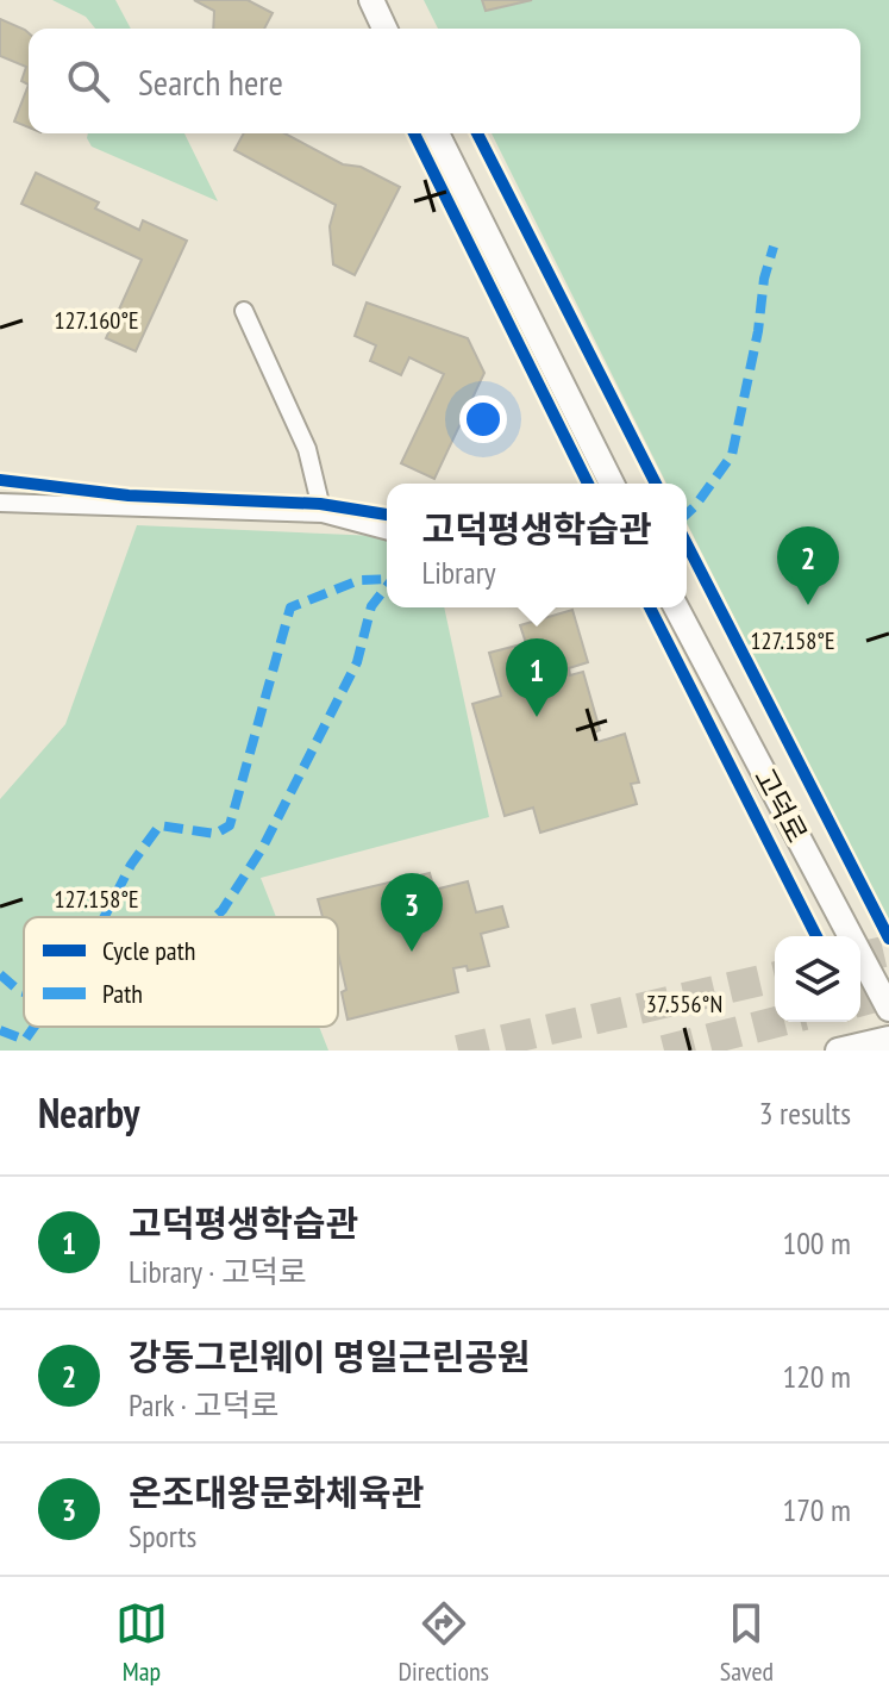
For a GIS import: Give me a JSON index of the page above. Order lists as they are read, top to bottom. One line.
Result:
{"streets":{"main road":["고덕로"]},"legend":["Cycle path","Path"],"page":{"search":"Search here","popup":["고덕평생학습관","Library"],"pins":["2","1","3"],"heading":["Nearby","3 results"],"list":[{"mark":"1","name":"고덕평생학습관","note":"Library · 고덕로","value":"100 m"},{"mark":"2","name":"강동그린웨이 명일근린공원","note":"Park · 고덕로","value":"120 m"},{"mark":"3","name":"온조대왕문화체육관","note":"Sports","value":"170 m"}],"nav":["Map","Directions","Saved"]},"coordinates":["127.160°E","127.158°E","37.556°N"]}
